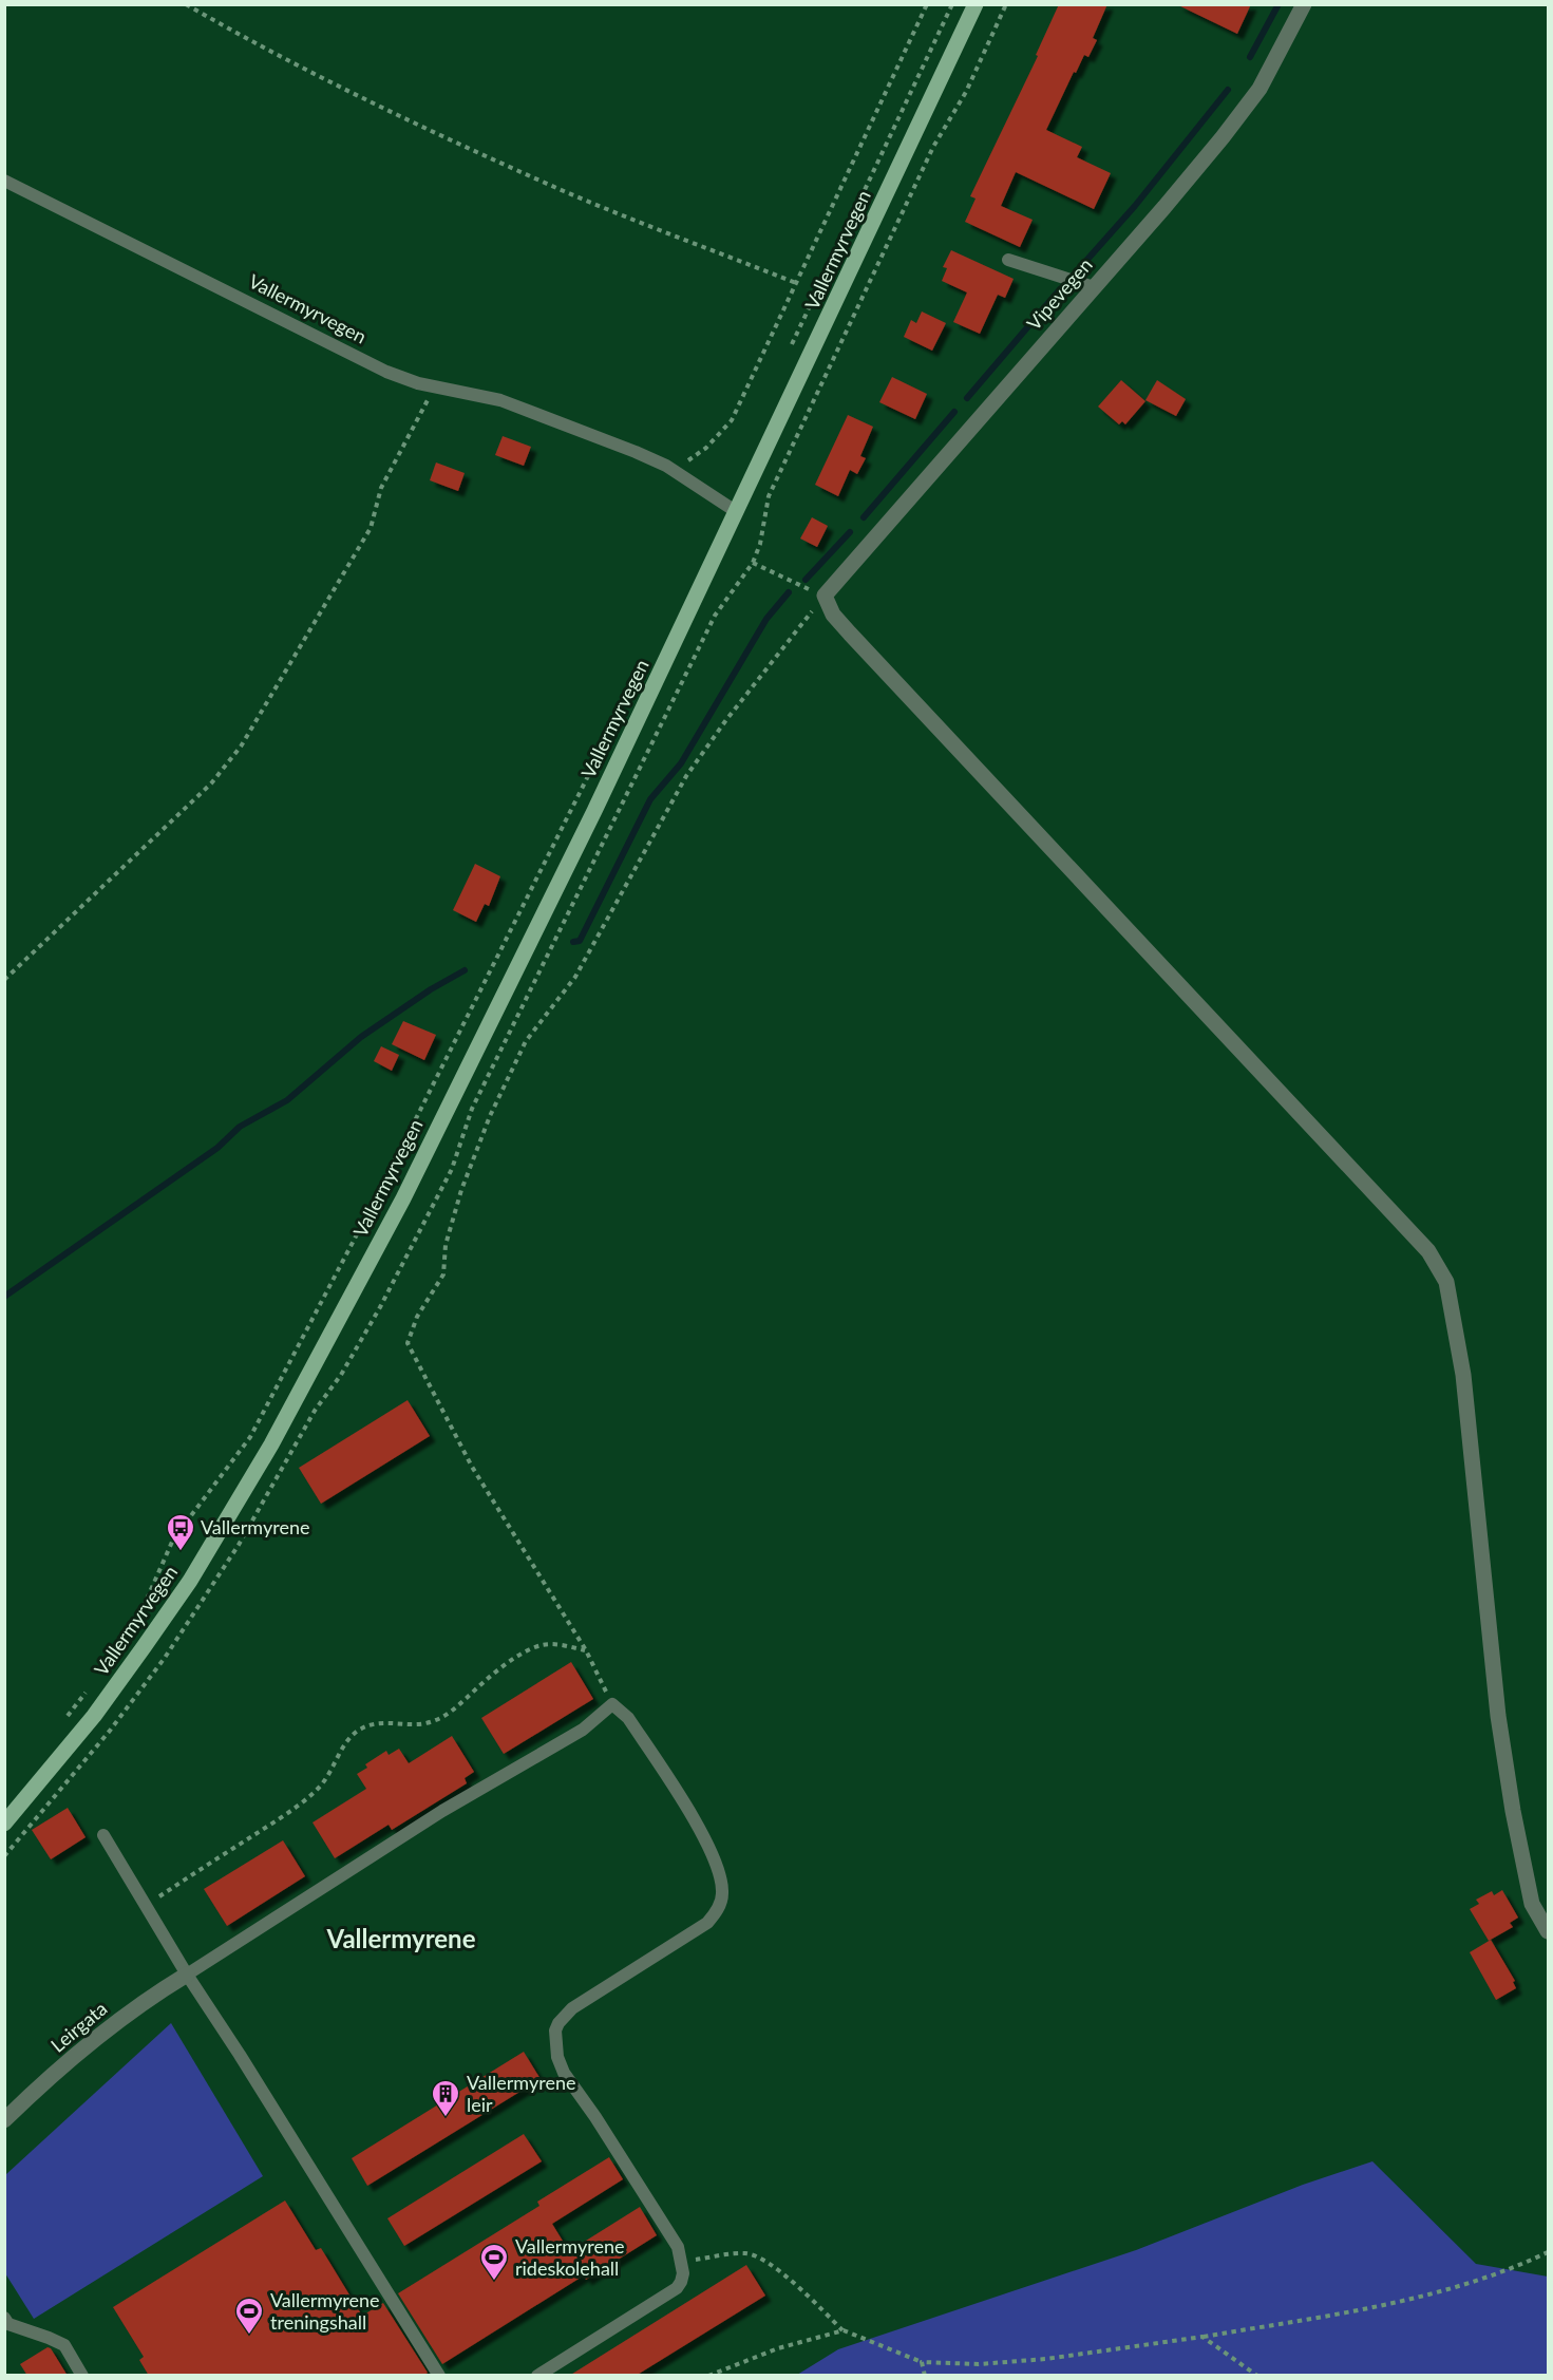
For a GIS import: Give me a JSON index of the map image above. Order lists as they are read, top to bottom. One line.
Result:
{"streets":{"main road":["Vallermyrvegen"],"street":["Vipevegen","Leirgata"]},"districts":["Vallermyrene"],"places":{"bus stop":["Vallermyrene"],"building":["Vallermyrene leir"],"sports":["Vallermyrene rideskolehall","Vallermyrene treningshall"]}}
